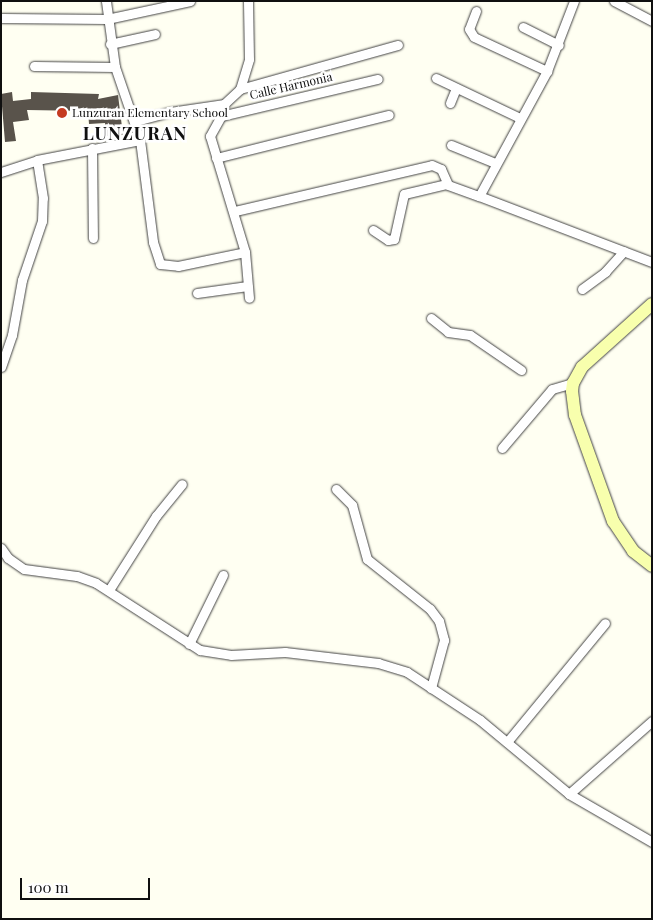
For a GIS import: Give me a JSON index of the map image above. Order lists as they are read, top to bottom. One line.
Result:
{"streets":{"street":["Calle Harmonia"]},"districts":["LUNZURAN"],"places":["Lunzuran Elementary School"],"scale_bar":"100 m"}
